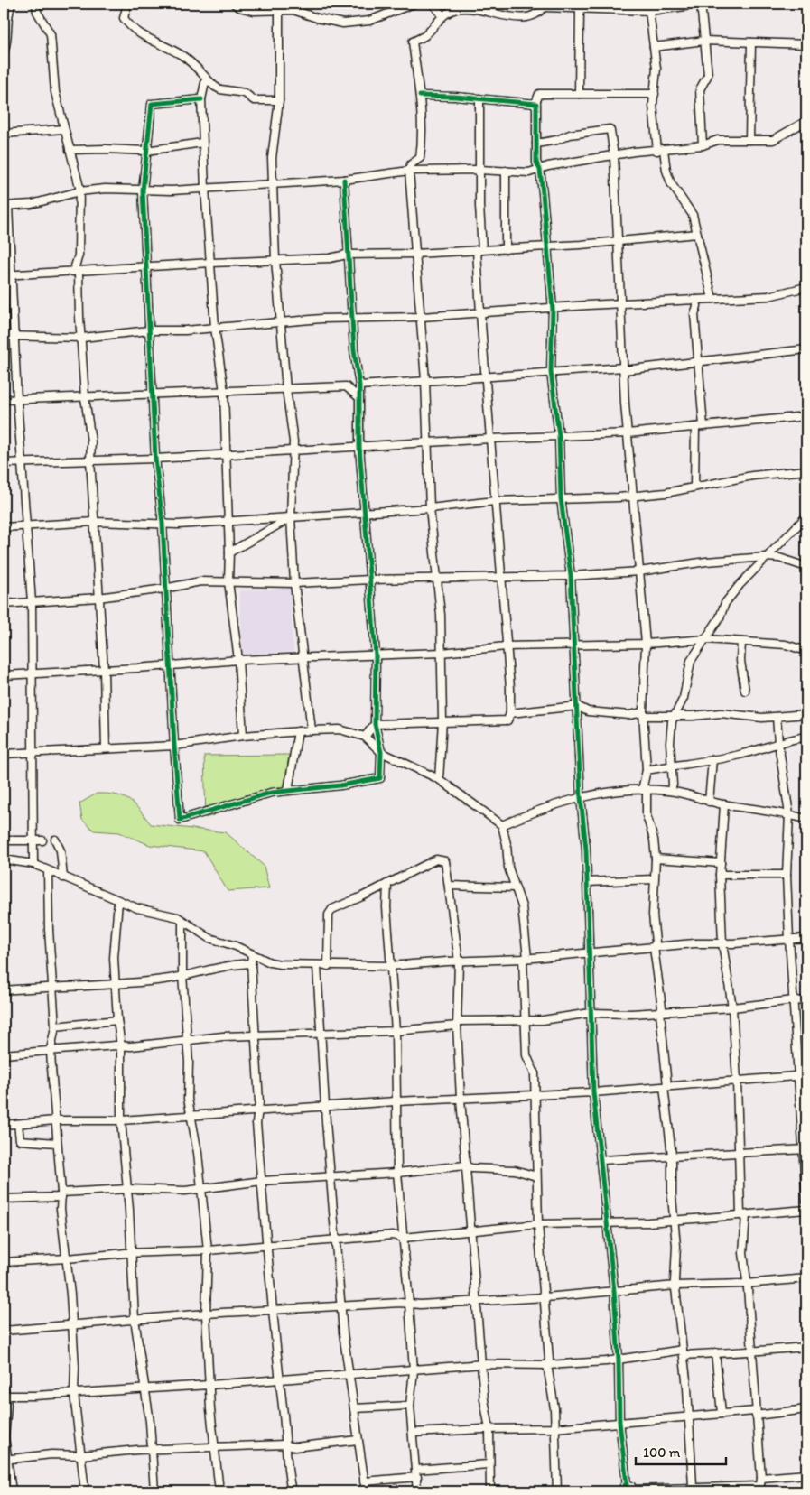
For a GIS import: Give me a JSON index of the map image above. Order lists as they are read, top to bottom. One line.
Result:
{"scale_bar":"100 m"}
